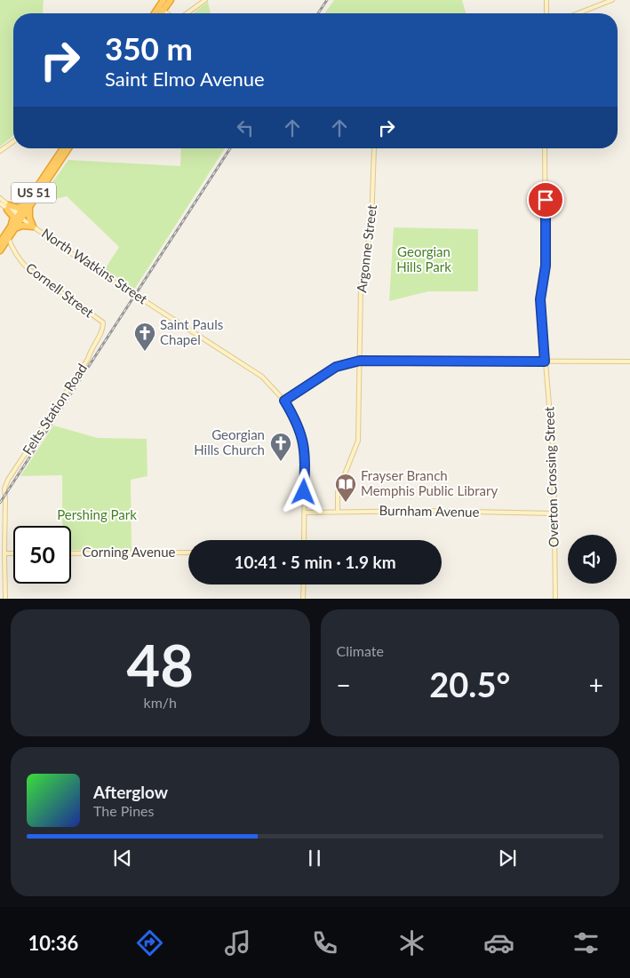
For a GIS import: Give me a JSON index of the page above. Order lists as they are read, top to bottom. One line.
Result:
{"streets":{"highway":["US 51"],"street":["Argonne Street","North Watkins Street","Cornell Street","Felts Station Road","Overton Crossing Street","Burnham Avenue","Corning Avenue"]},"crossings":[["US 51","North Watkins Street"],["US 51","Cornell Street"],["Argonne Street","Burnham Avenue"],["North Watkins Street","Burnham Avenue"],["Cornell Street","Felts Station Road"],["Overton Crossing Street","Burnham Avenue"]],"parks":["Georgian Hills Park","Pershing Park"],"places":{"church":["Saint Pauls Chapel","Georgian Hills Church"],"library":["Frayser Branch Memphis Public Library"]},"page":{"turn":["350 m","Saint Elmo Avenue"],"limit":"50","trip":"10:41 · 5 min · 1.9 km","tile":[["48","km/h"],"Climate"],"heat":["−","20.5°","+"],"song":["Afterglow","The Pines"],"tabs":"10:36"}}
